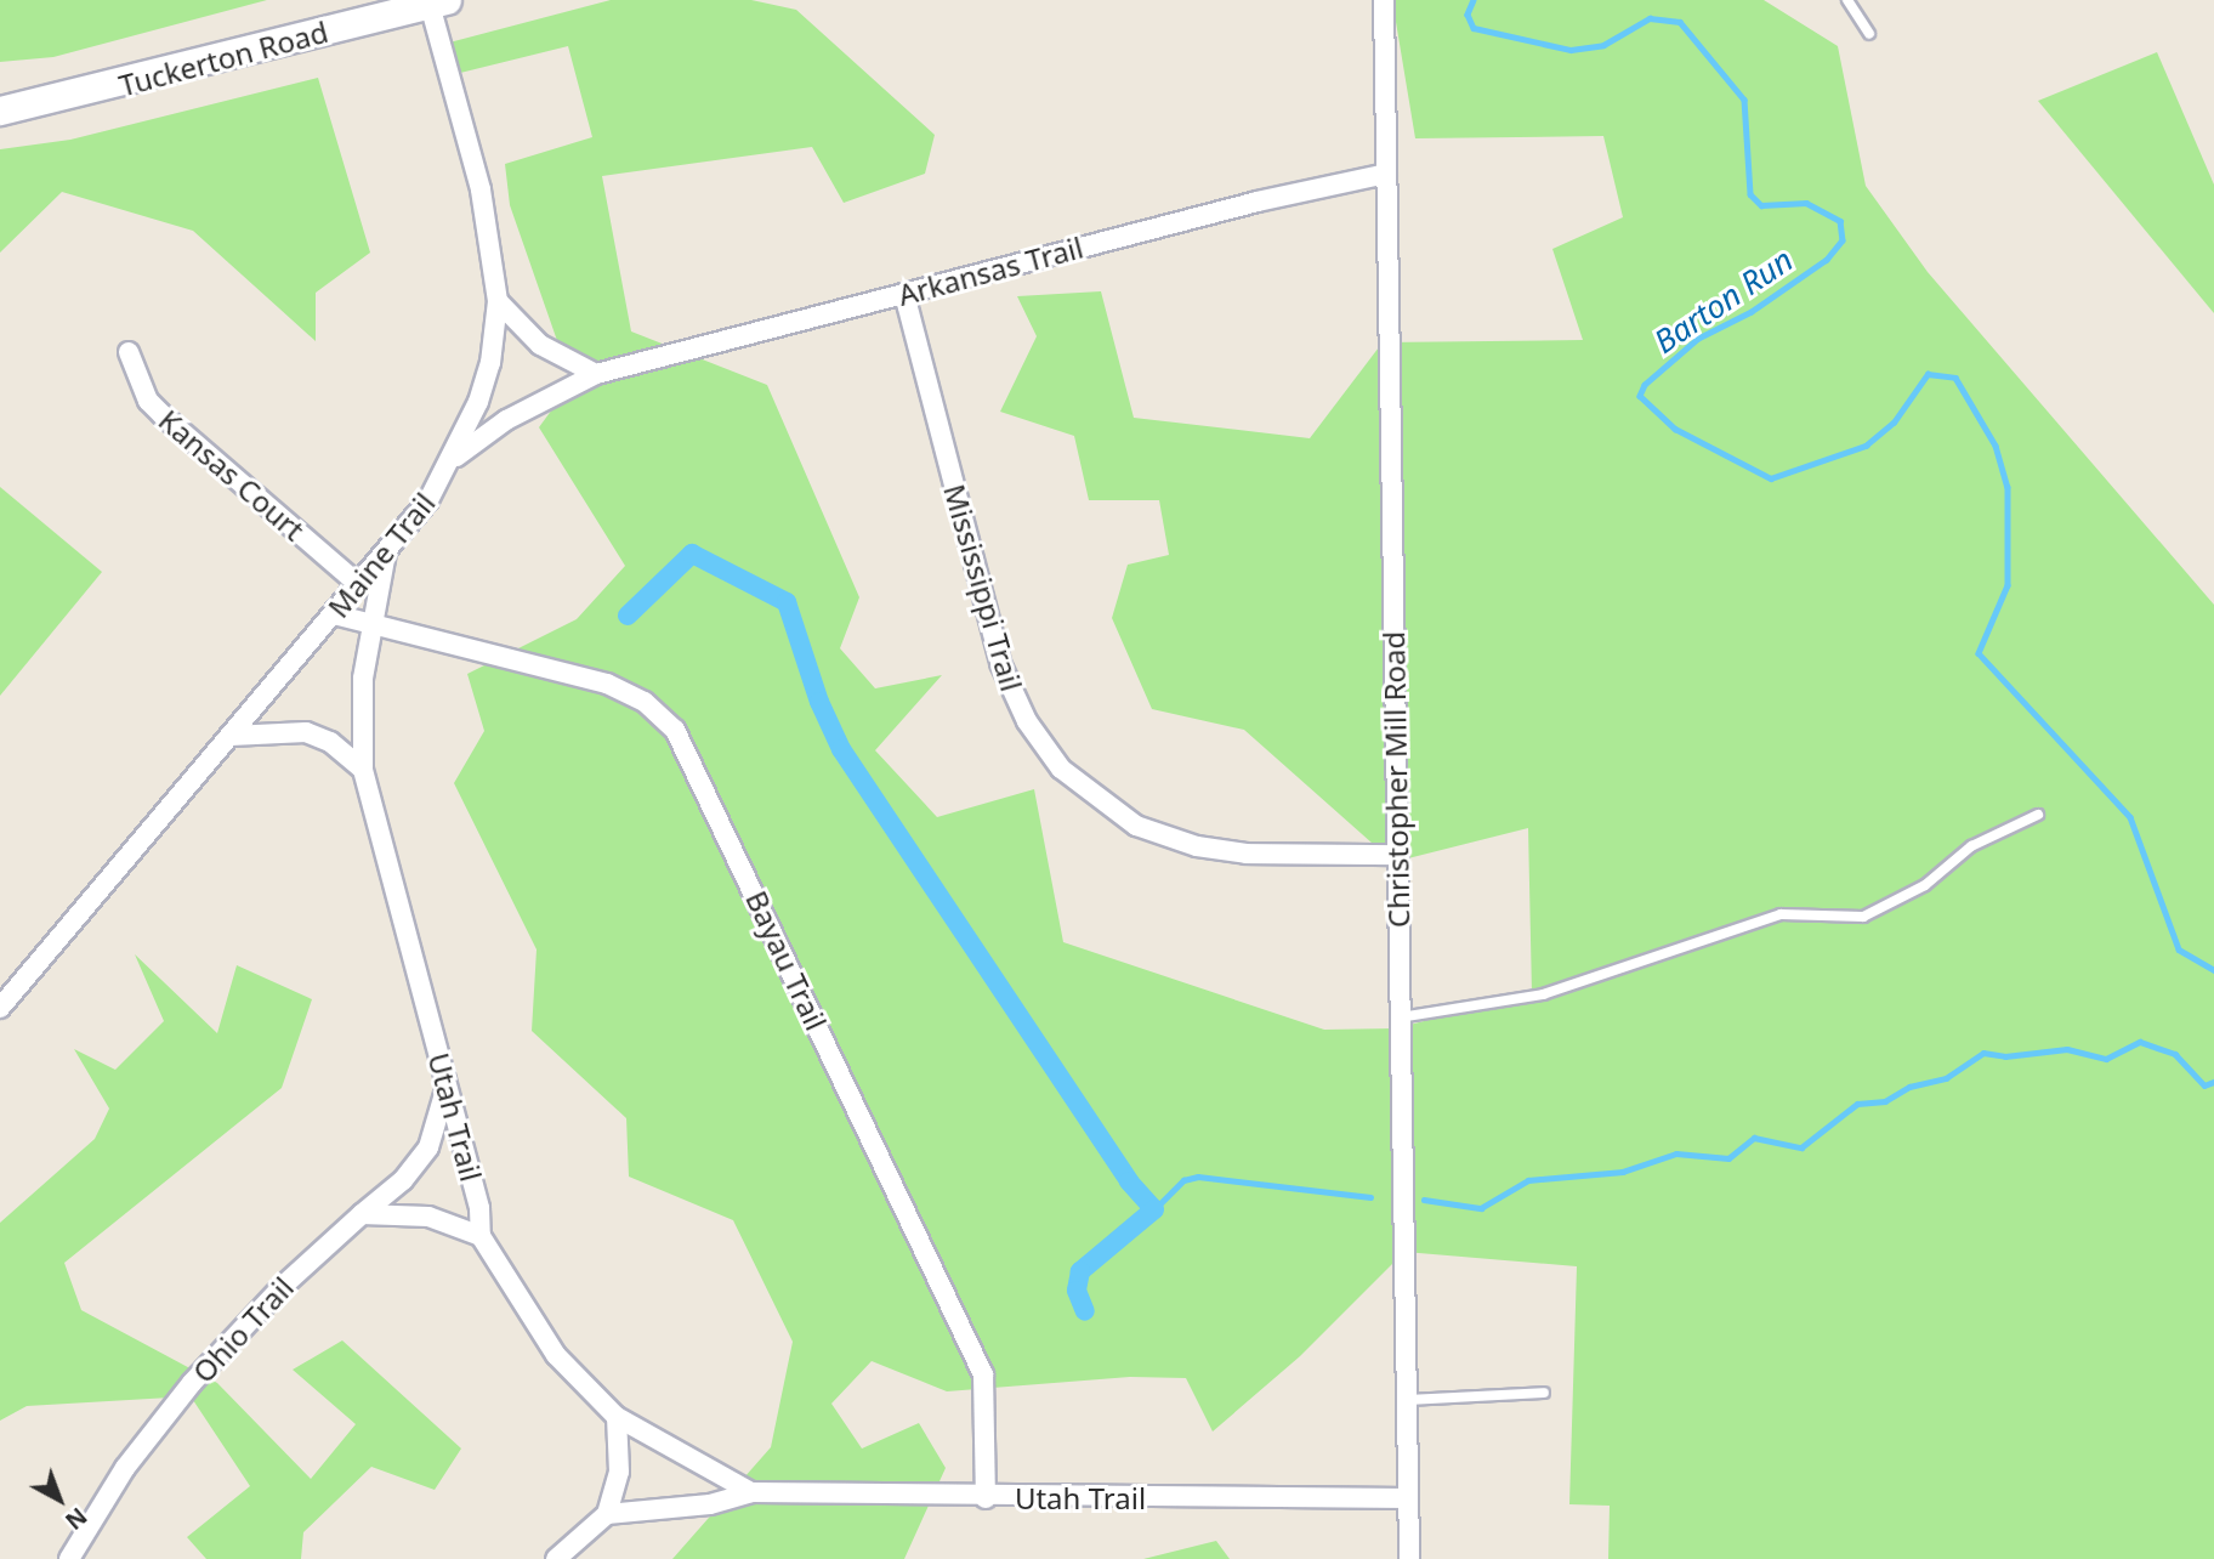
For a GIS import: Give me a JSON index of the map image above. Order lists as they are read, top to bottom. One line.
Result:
{"streets":{"main road":["Tuckerton Road"],"street":["Arkansas Trail","Kansas Court","Maine Trail","Mississippi Trail","Christopher Mill Road","Bayau Trail","Utah Trail","Ohio Trail"]},"crossings":[["Tuckerton Road","Maine Trail"],["Arkansas Trail","Maine Trail"],["Arkansas Trail","Mississippi Trail"],["Arkansas Trail","Christopher Mill Road"],["Kansas Court","Maine Trail"],["Maine Trail","Utah Trail"],["Mississippi Trail","Christopher Mill Road"],["Christopher Mill Road","Utah Trail"],["Bayau Trail","Utah Trail"],["Utah Trail","Ohio Trail"]],"water":["Barton Run"],"north":"bottom right"}
